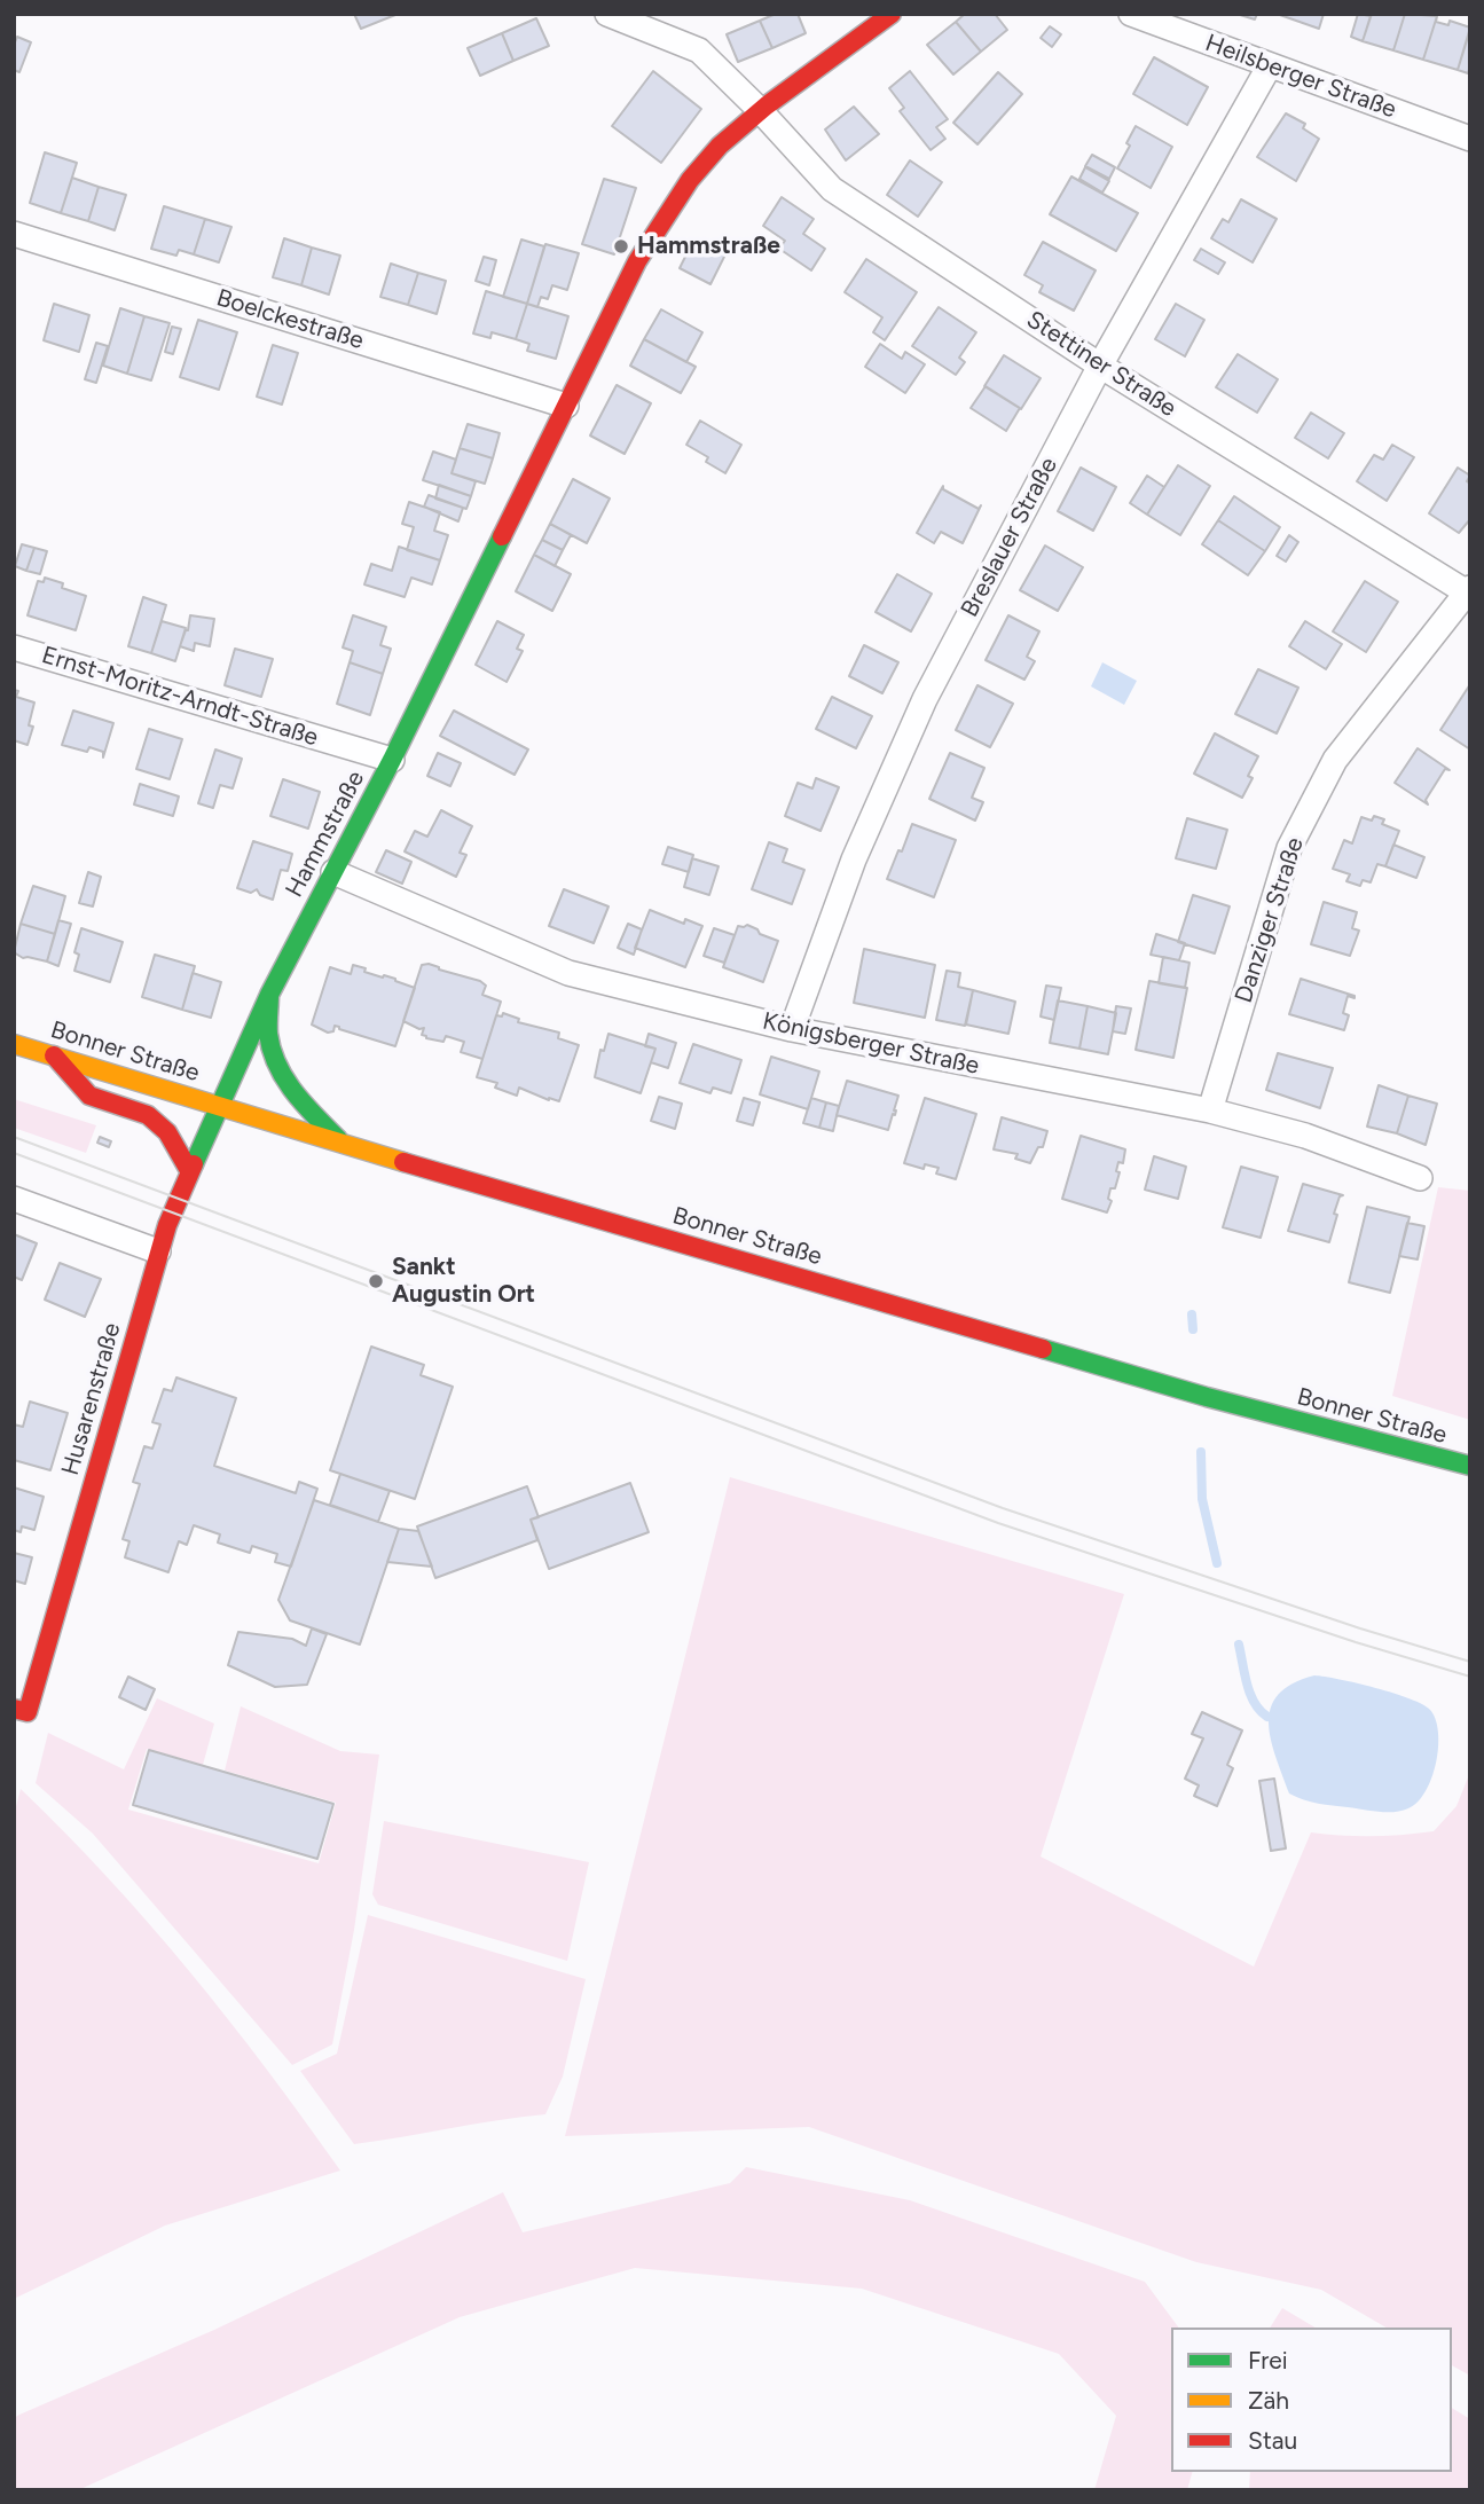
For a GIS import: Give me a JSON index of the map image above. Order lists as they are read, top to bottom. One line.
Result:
{"streets":{"street":["Heilsberger Straße","Boelckestraße","Stettiner Straße","Breslauer Straße","Ernst-Moritz-Arndt-Straße","Hammstraße","Danziger Straße","Königsberger Straße","Bonner Straße","Husarenstraße"]},"crossings":[["Heilsberger Straße","Breslauer Straße"],["Boelckestraße","Hammstraße"],["Stettiner Straße","Breslauer Straße"],["Stettiner Straße","Hammstraße"],["Stettiner Straße","Danziger Straße"],["Breslauer Straße","Königsberger Straße"],["Ernst-Moritz-Arndt-Straße","Hammstraße"],["Hammstraße","Königsberger Straße"],["Hammstraße","Bonner Straße"],["Hammstraße","Husarenstraße"],["Danziger Straße","Königsberger Straße"],["Bonner Straße","Husarenstraße"]],"places":["Hammstraße","Sankt Augustin Ort"],"legend":["Frei","Zäh","Stau"]}
